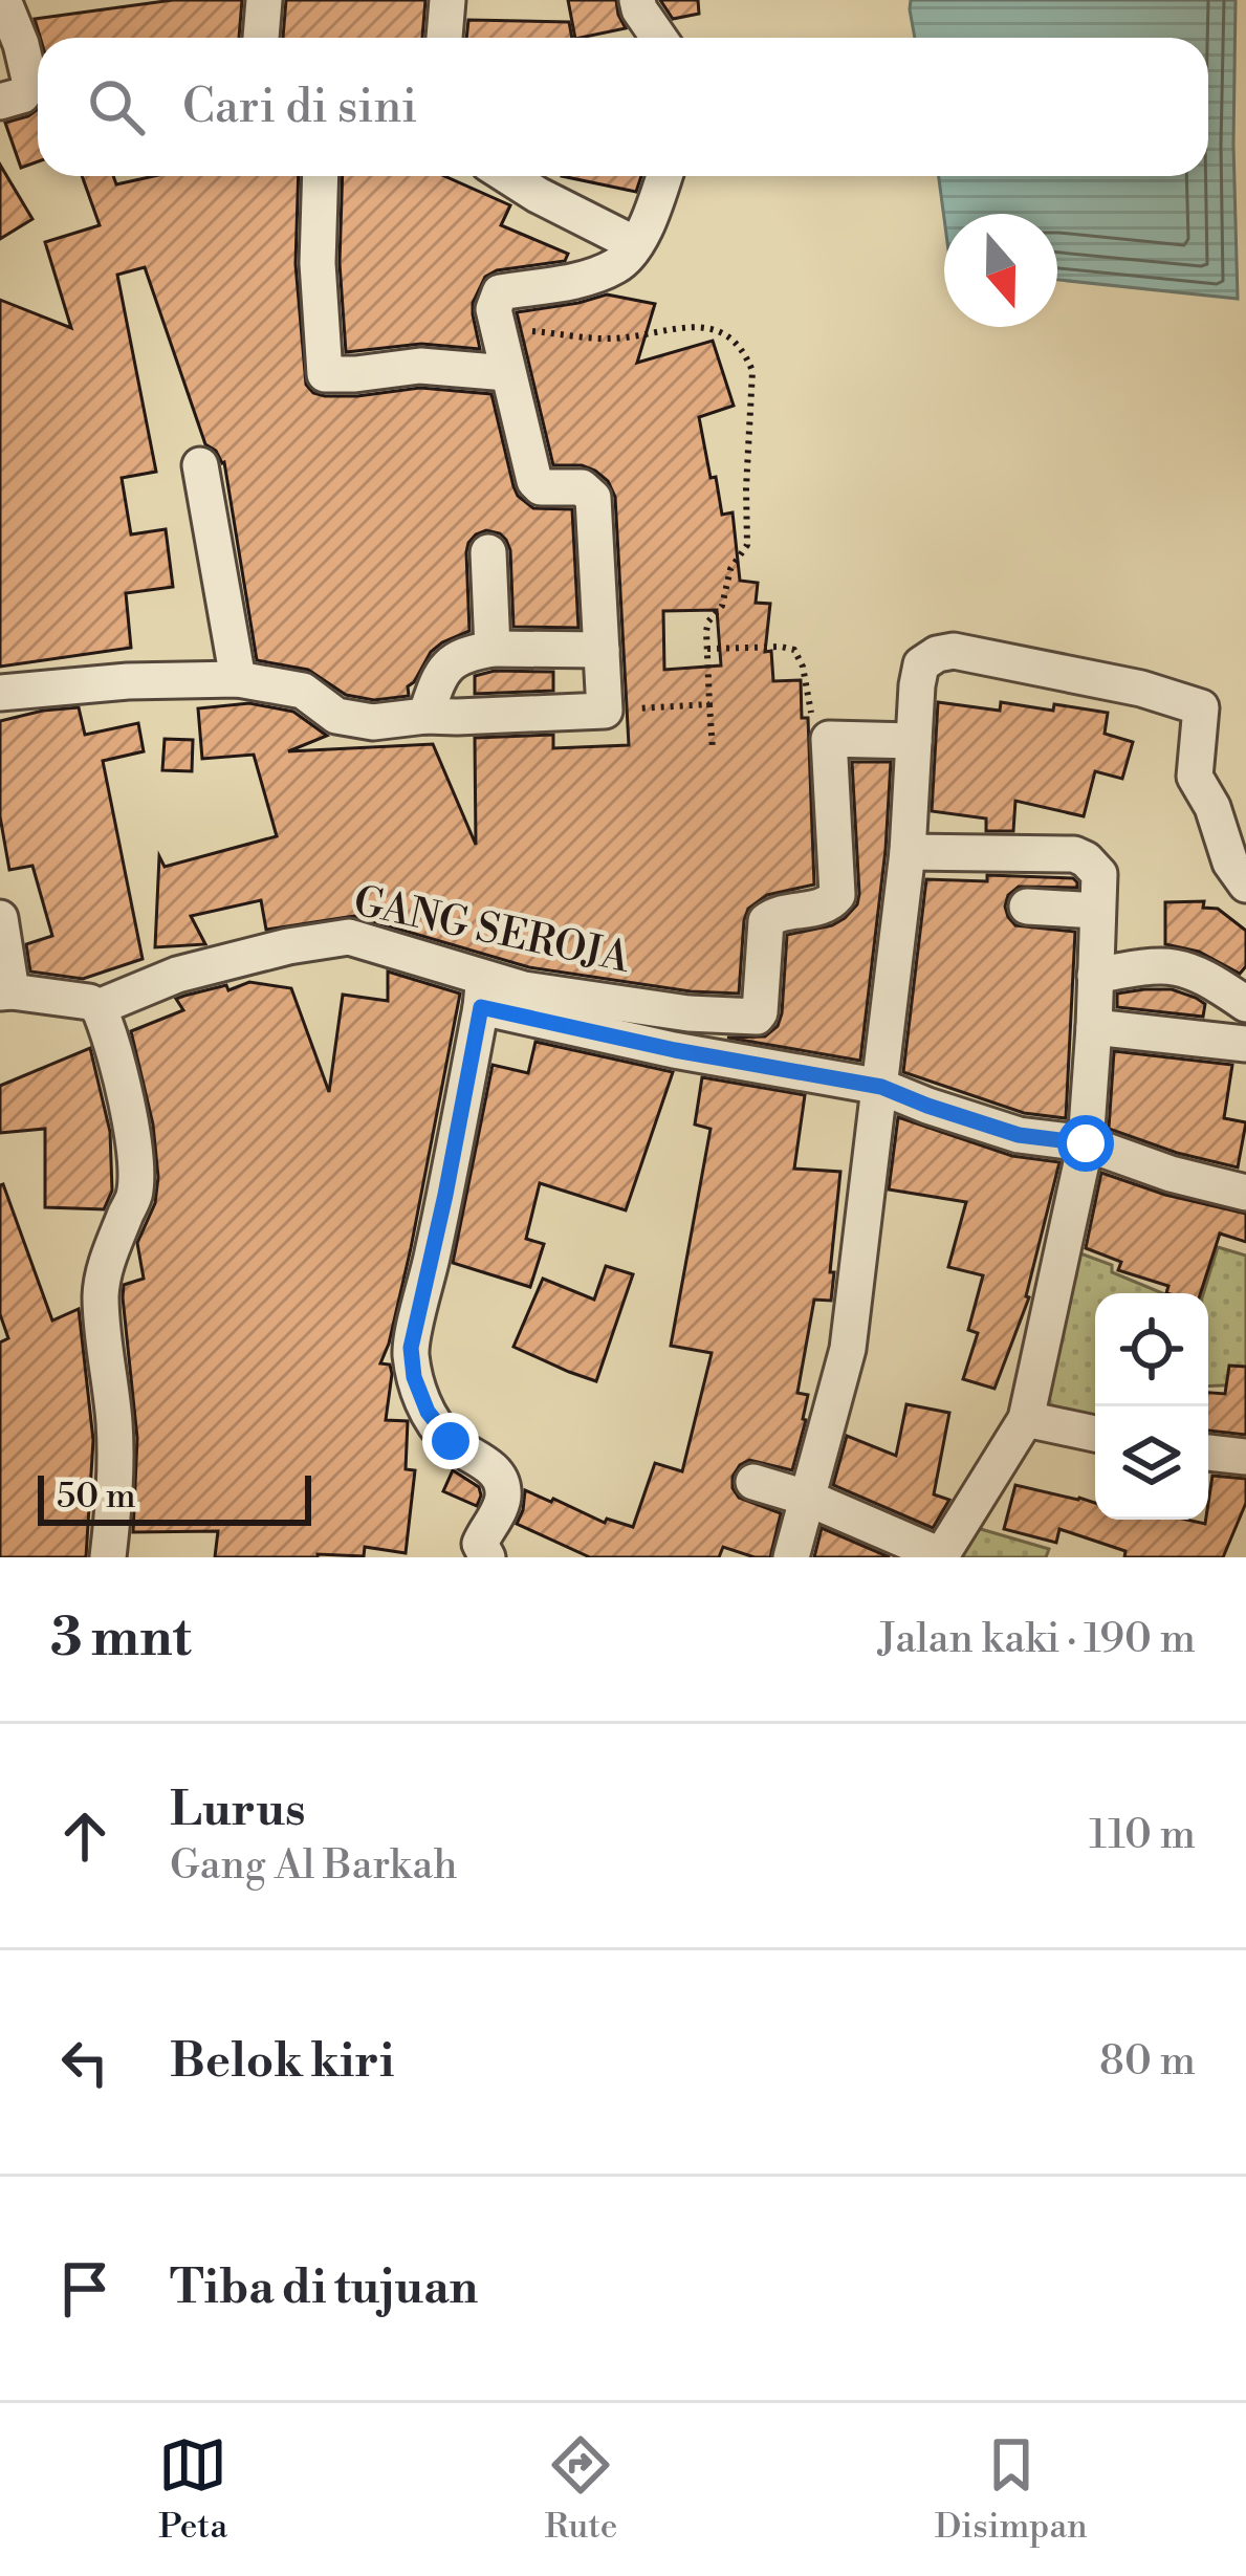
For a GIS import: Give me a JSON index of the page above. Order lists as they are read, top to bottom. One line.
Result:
{"streets":{"street":["GANG SEROJA"]},"scale_bar":"50 m","north":"bottom","page":{"search":"Cari di sini","scale":"50 m","heading":["3 mnt","Jalan kaki · 190 m"],"list":[["Lurus","Gang Al Barkah","110 m"],["Belok kiri","80 m"],"Tiba di tujuan"],"nav":["Peta","Rute","Disimpan"]}}
